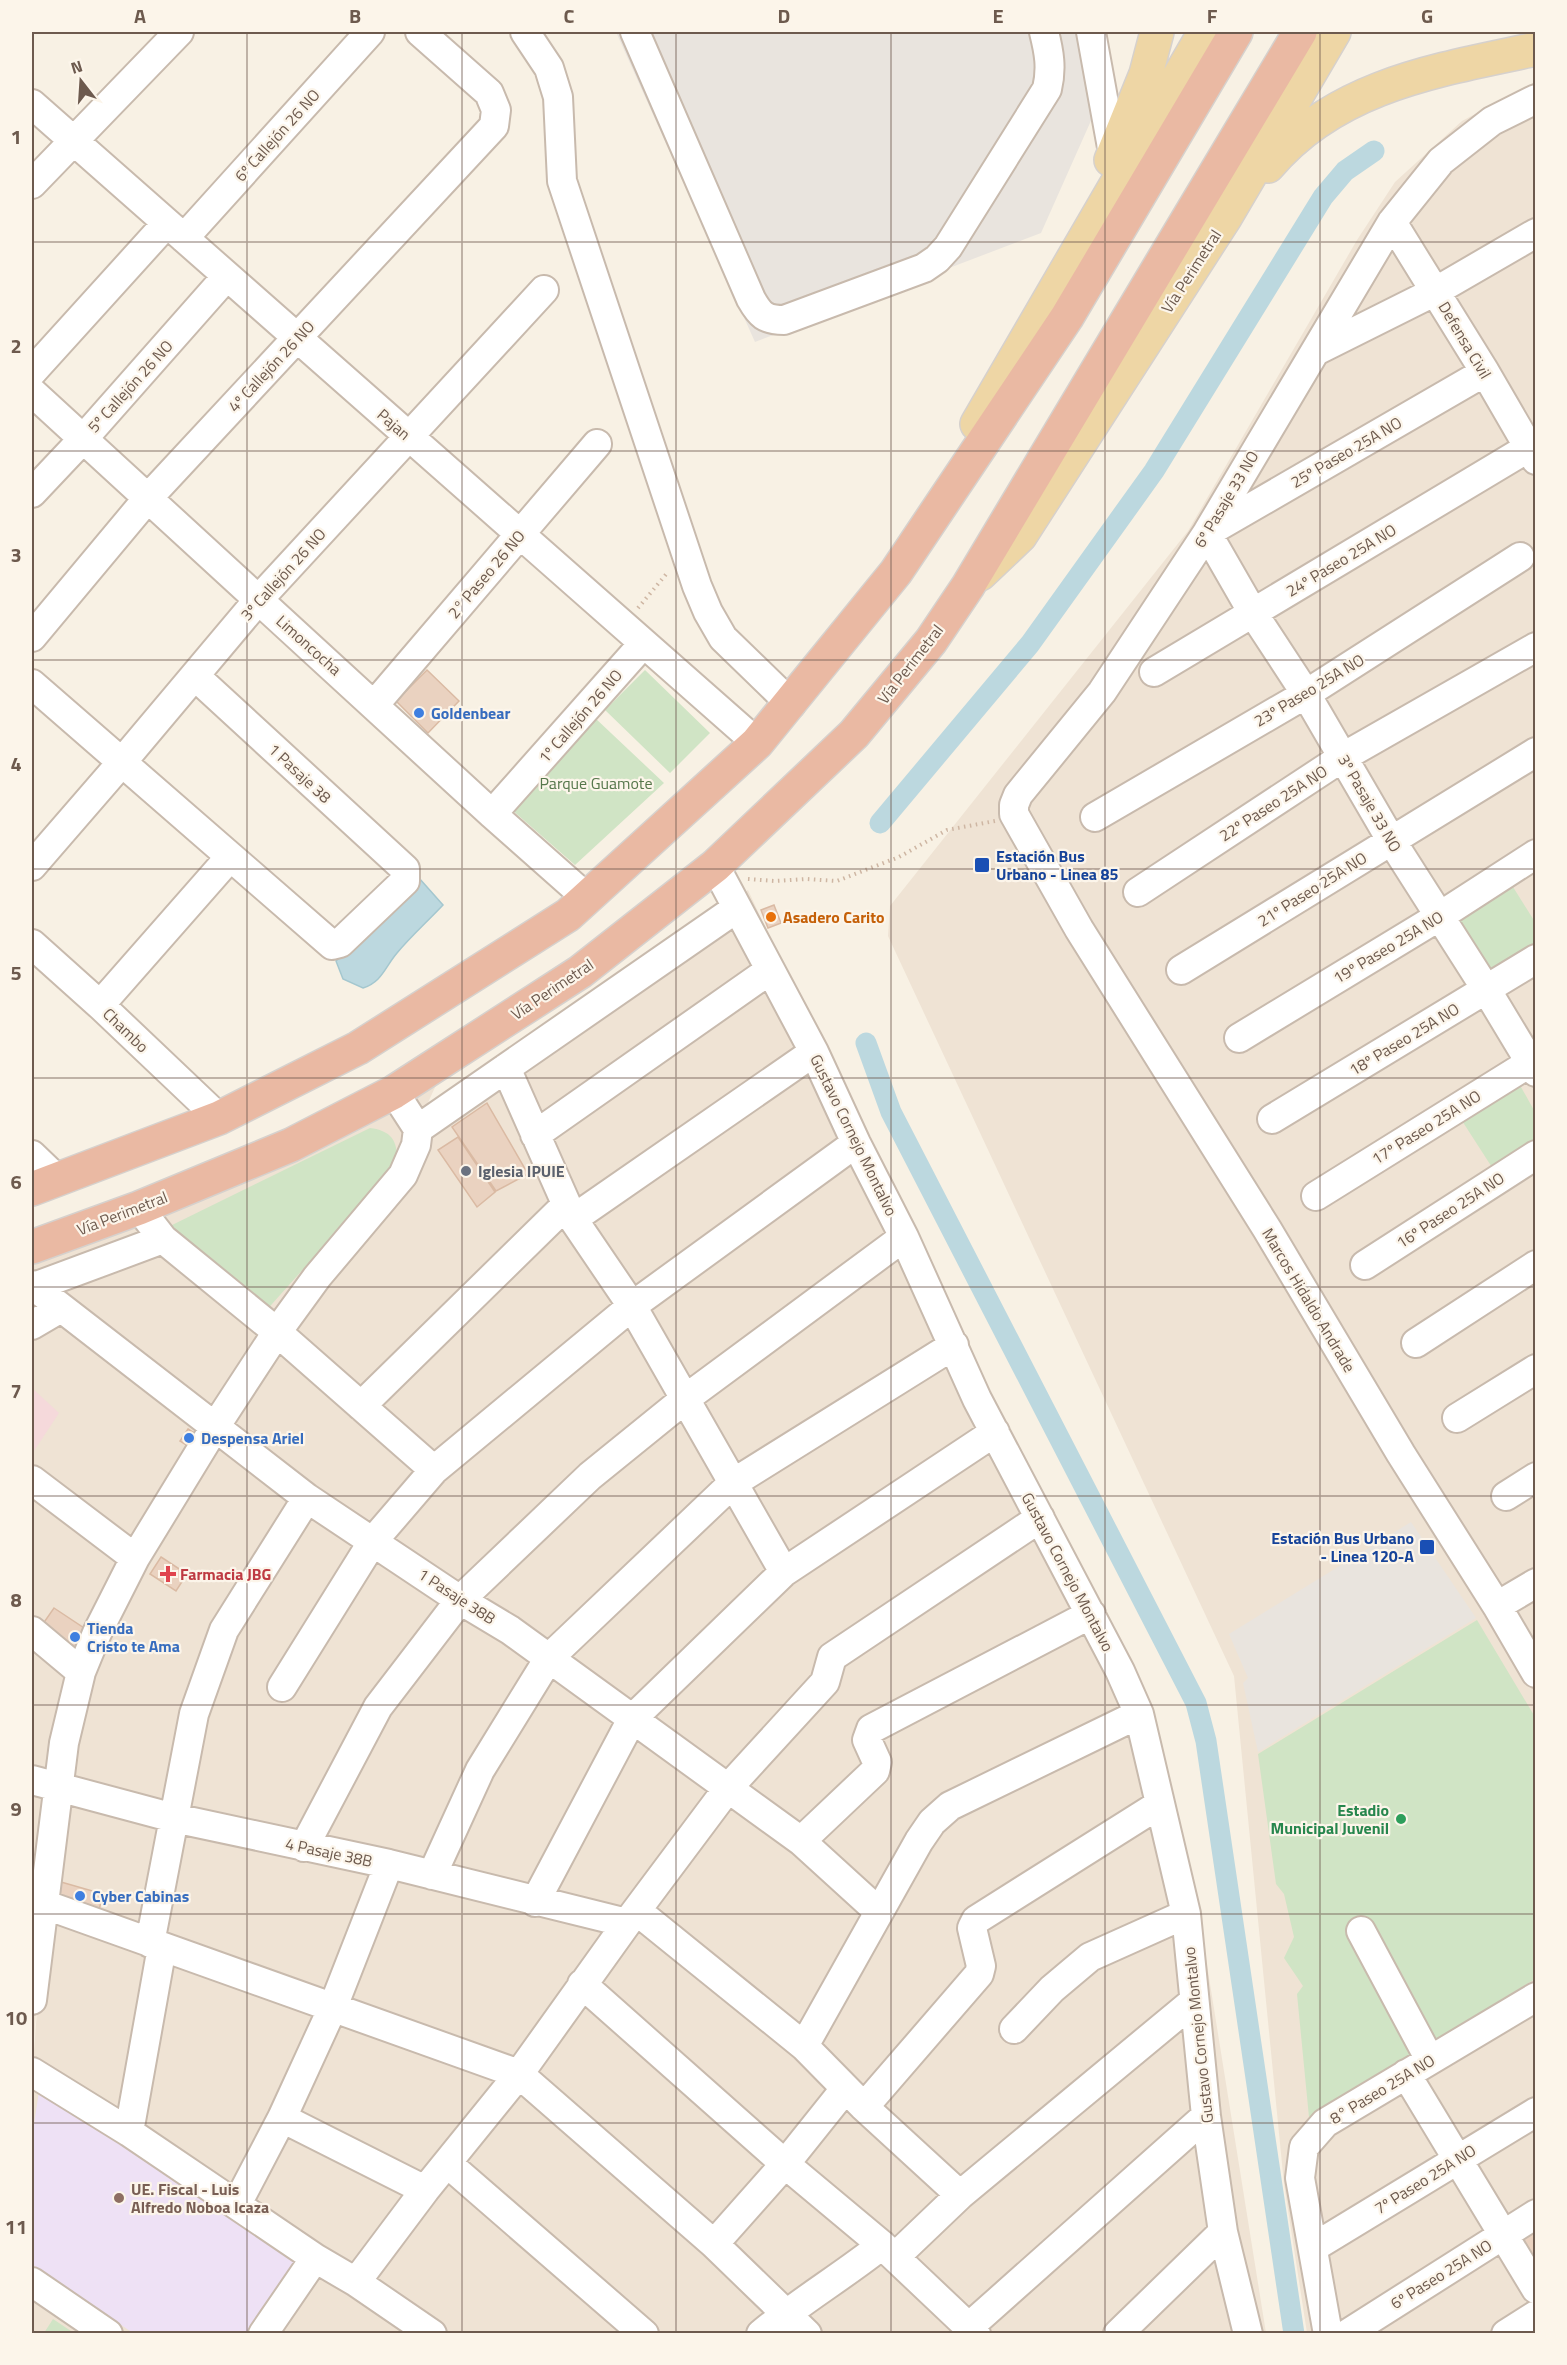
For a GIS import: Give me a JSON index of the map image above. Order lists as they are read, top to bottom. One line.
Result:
{"streets":{"highway":["Vía Perimetral"],"street":["6º Callejón 26 NO","Defensa Civil","4º Callejón 26 NO","5º Callejón 26 NO","Pajan","25º Paseo 25A NO","6º Pasaje 33 NO","24º Paseo 25A NO","3º Callejón 26 NO","2° Paseo 26 NO","Limoncocha","23º Paseo 25A NO","1º Callejón 26 NO","1 Pasaje 38","22º Paseo 25A NO","3º Pasaje 33 NO","21º Paseo 25A NO","19º Paseo 25A NO","Chambo","18º Paseo 25A NO","17º Paseo 25A NO","Gustavo Cornejo Montalvo","16º Paseo 25A NO","Marcos Hidaldo Andrade","1 Pasaje 38B","4 Pasaje 38B","8° Paseo 25A NO","7º Paseo 25A NO","6º Paseo 25A NO"]},"crossings":[["6º Callejón 26 NO","Pajan"],["Vía Perimetral","Gustavo Cornejo Montalvo"],["Defensa Civil","25º Paseo 25A NO"],["Defensa Civil","6º Pasaje 33 NO"],["Defensa Civil","24º Paseo 25A NO"],["4º Callejón 26 NO","Pajan"],["4º Callejón 26 NO","Limoncocha"],["5º Callejón 26 NO","Pajan"],["5º Callejón 26 NO","Limoncocha"],["Pajan","3º Callejón 26 NO"],["Pajan","2° Paseo 26 NO"],["Pajan","1º Callejón 26 NO"],["25º Paseo 25A NO","6º Pasaje 33 NO"],["25º Paseo 25A NO","3º Pasaje 33 NO"],["6º Pasaje 33 NO","3º Pasaje 33 NO"],["6º Pasaje 33 NO","Marcos Hidaldo Andrade"],["24º Paseo 25A NO","3º Pasaje 33 NO"],["3º Callejón 26 NO","Limoncocha"],["3º Callejón 26 NO","1 Pasaje 38"],["2° Paseo 26 NO","Limoncocha"],["Limoncocha","1º Callejón 26 NO"],["23º Paseo 25A NO","3º Pasaje 33 NO"],["22º Paseo 25A NO","3º Pasaje 33 NO"],["3º Pasaje 33 NO","21º Paseo 25A NO"],["3º Pasaje 33 NO","19º Paseo 25A NO"],["3º Pasaje 33 NO","18º Paseo 25A NO"],["3º Pasaje 33 NO","17º Paseo 25A NO"],["8° Paseo 25A NO","7º Paseo 25A NO"]],"parks":["Parque Guamote"],"places":{"other":["Goldenbear","Asadero Carito","Iglesia IPUIE","Despensa Ariel","Tienda Cristo te Ama","Estadio Municipal Juvenil","Cyber Cabinas","UE. Fiscal - Luis Alfredo Noboa Icaza"],"transit":["Estación Bus Urbano - Linea 85","Estación Bus Urbano - Linea 120-A"],"health":["Farmacia JBG"]},"north":"top","grid":{"columns":["A","B","C","D","E","F","G"],"rows":["1","2","3","4","5","6","7","8","9","10","11"]}}
